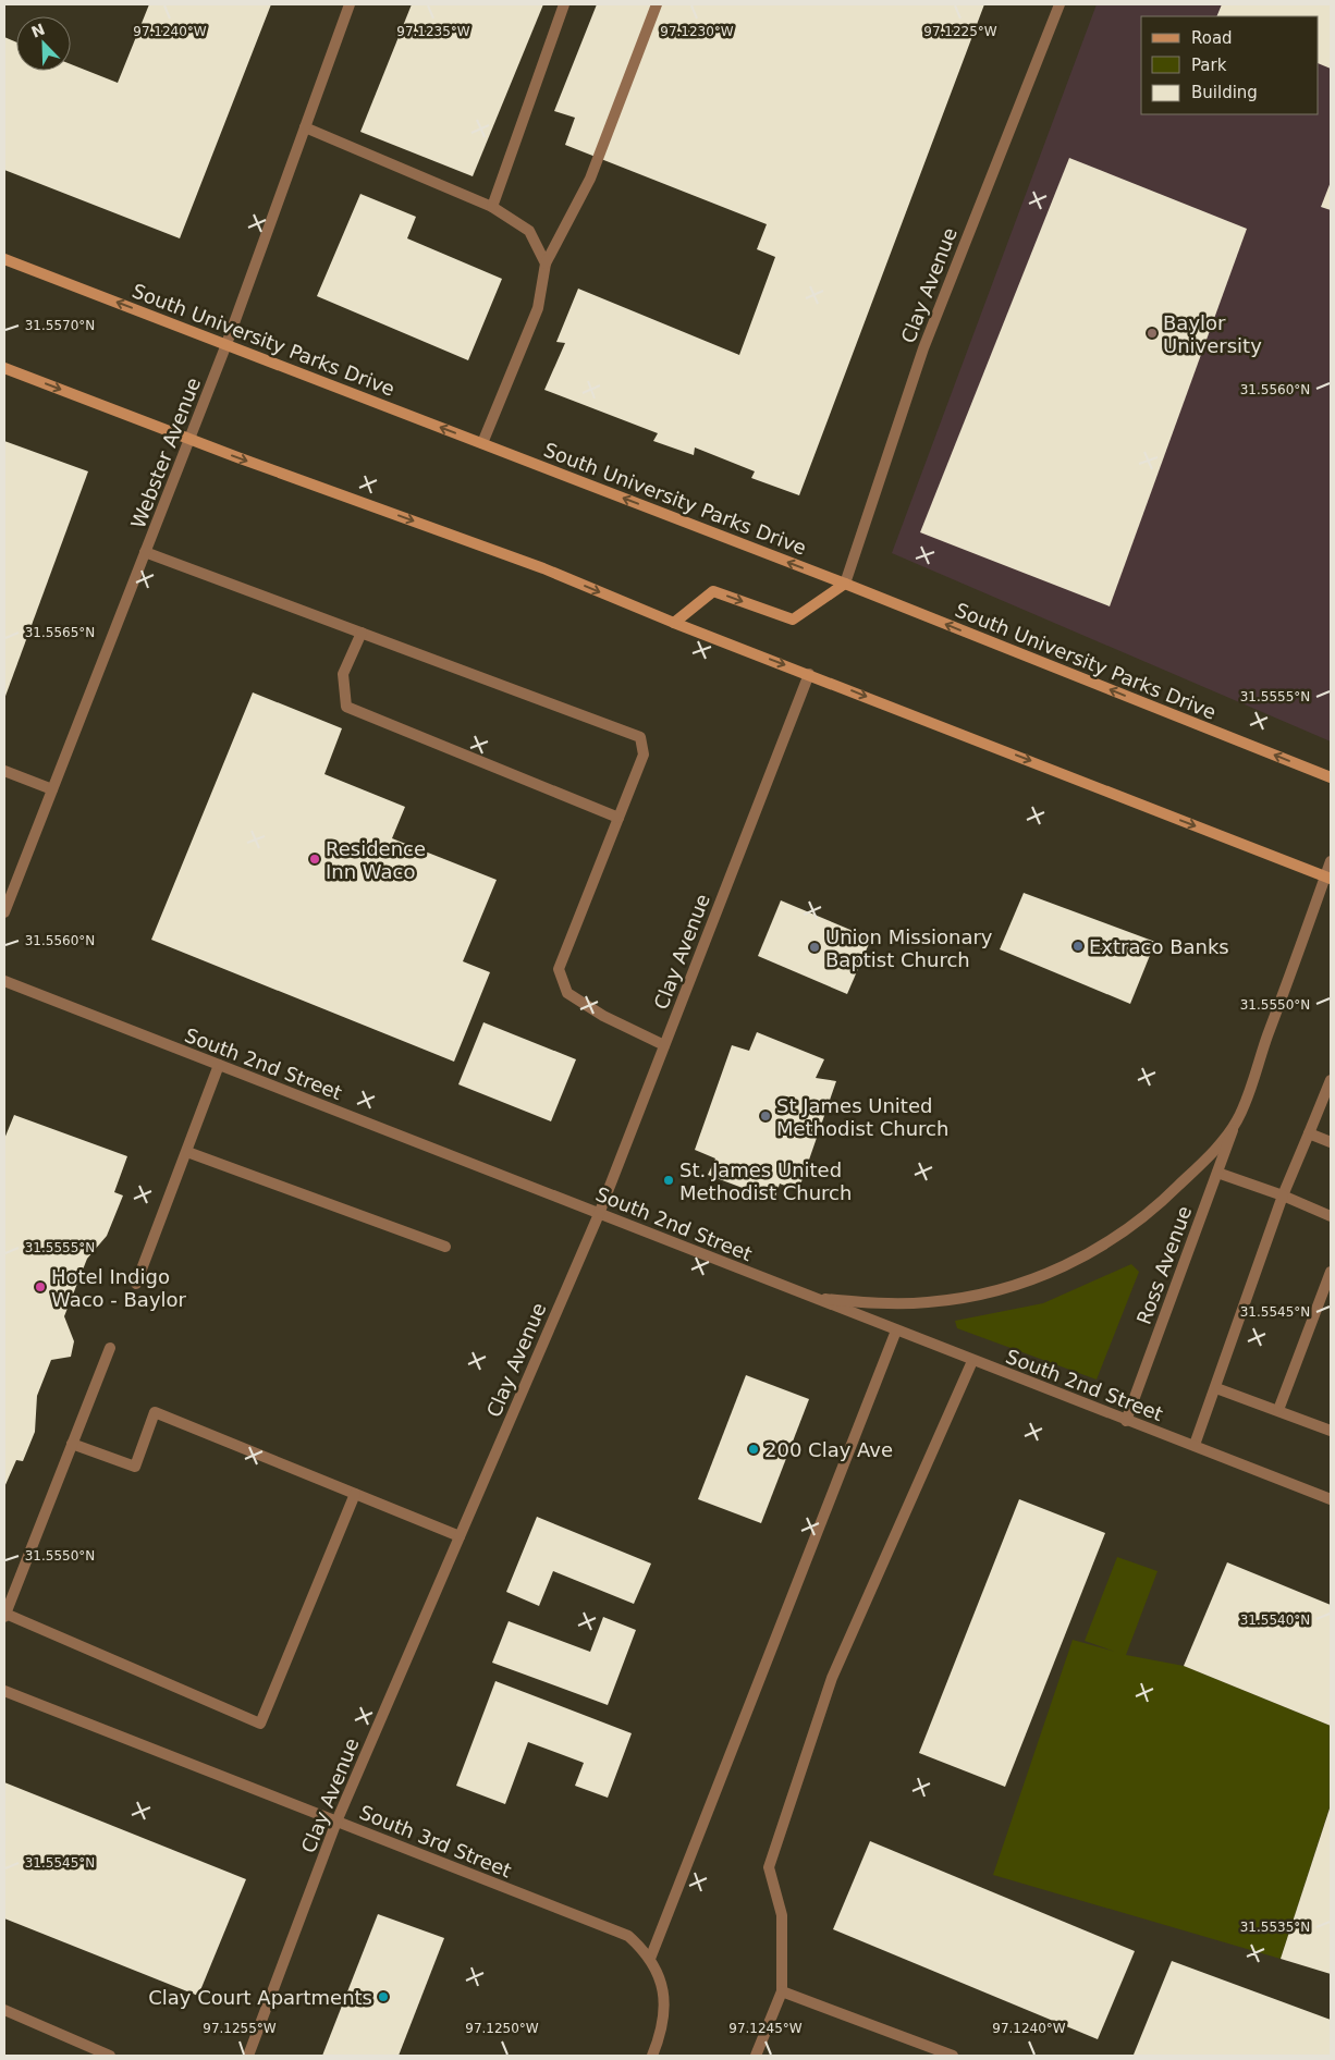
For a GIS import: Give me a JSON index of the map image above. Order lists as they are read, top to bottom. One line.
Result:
{"streets":{"main road":["South University Parks Drive"],"street":["Clay Avenue","Webster Avenue","South 2nd Street","Ross Avenue","South 3rd Street"]},"crossings":[["Clay Avenue","South University Parks Drive"],["Clay Avenue","South 2nd Street"],["Clay Avenue","South 3rd Street"],["South University Parks Drive","Webster Avenue"],["South 2nd Street","Ross Avenue"]],"places":["Baylor University","Residence Inn Waco","Extraco Banks","Union Missionary Baptist Church","St James United Methodist Church","St. James United Methodist Church","Hotel Indigo Waco - Baylor","200 Clay Ave","Clay Court Apartments"],"legend":["Road","Park","Building"],"north":"top left","coordinates":["97.1240°W","97.1235°W","97.1230°W","97.1225°W","31.5570°N","31.5560°N","31.5565°N","31.5555°N","31.5550°N","31.5545°N","31.5540°N","31.5535°N","97.1255°W","97.1250°W","97.1245°W"]}
